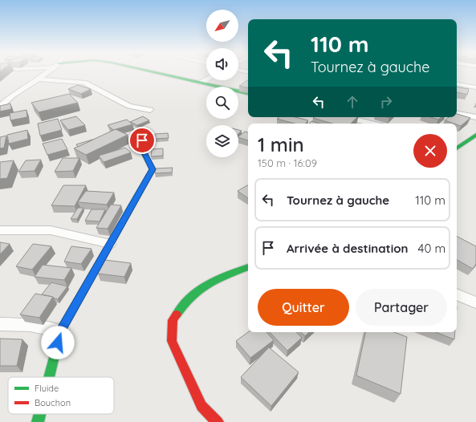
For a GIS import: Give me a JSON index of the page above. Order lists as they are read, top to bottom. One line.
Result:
{"legend":["Fluide","Bouchon"],"north":"bottom left","page":{"turn":["110 m","Tournez à gauche"],"heading":["1 min","150 m · 16:09"],"list":[{"name":"Tournez à gauche","value":"110 m"},{"name":"Arrivée à destination","value":"40 m"}],"buttons":["Quitter","Partager"]}}
